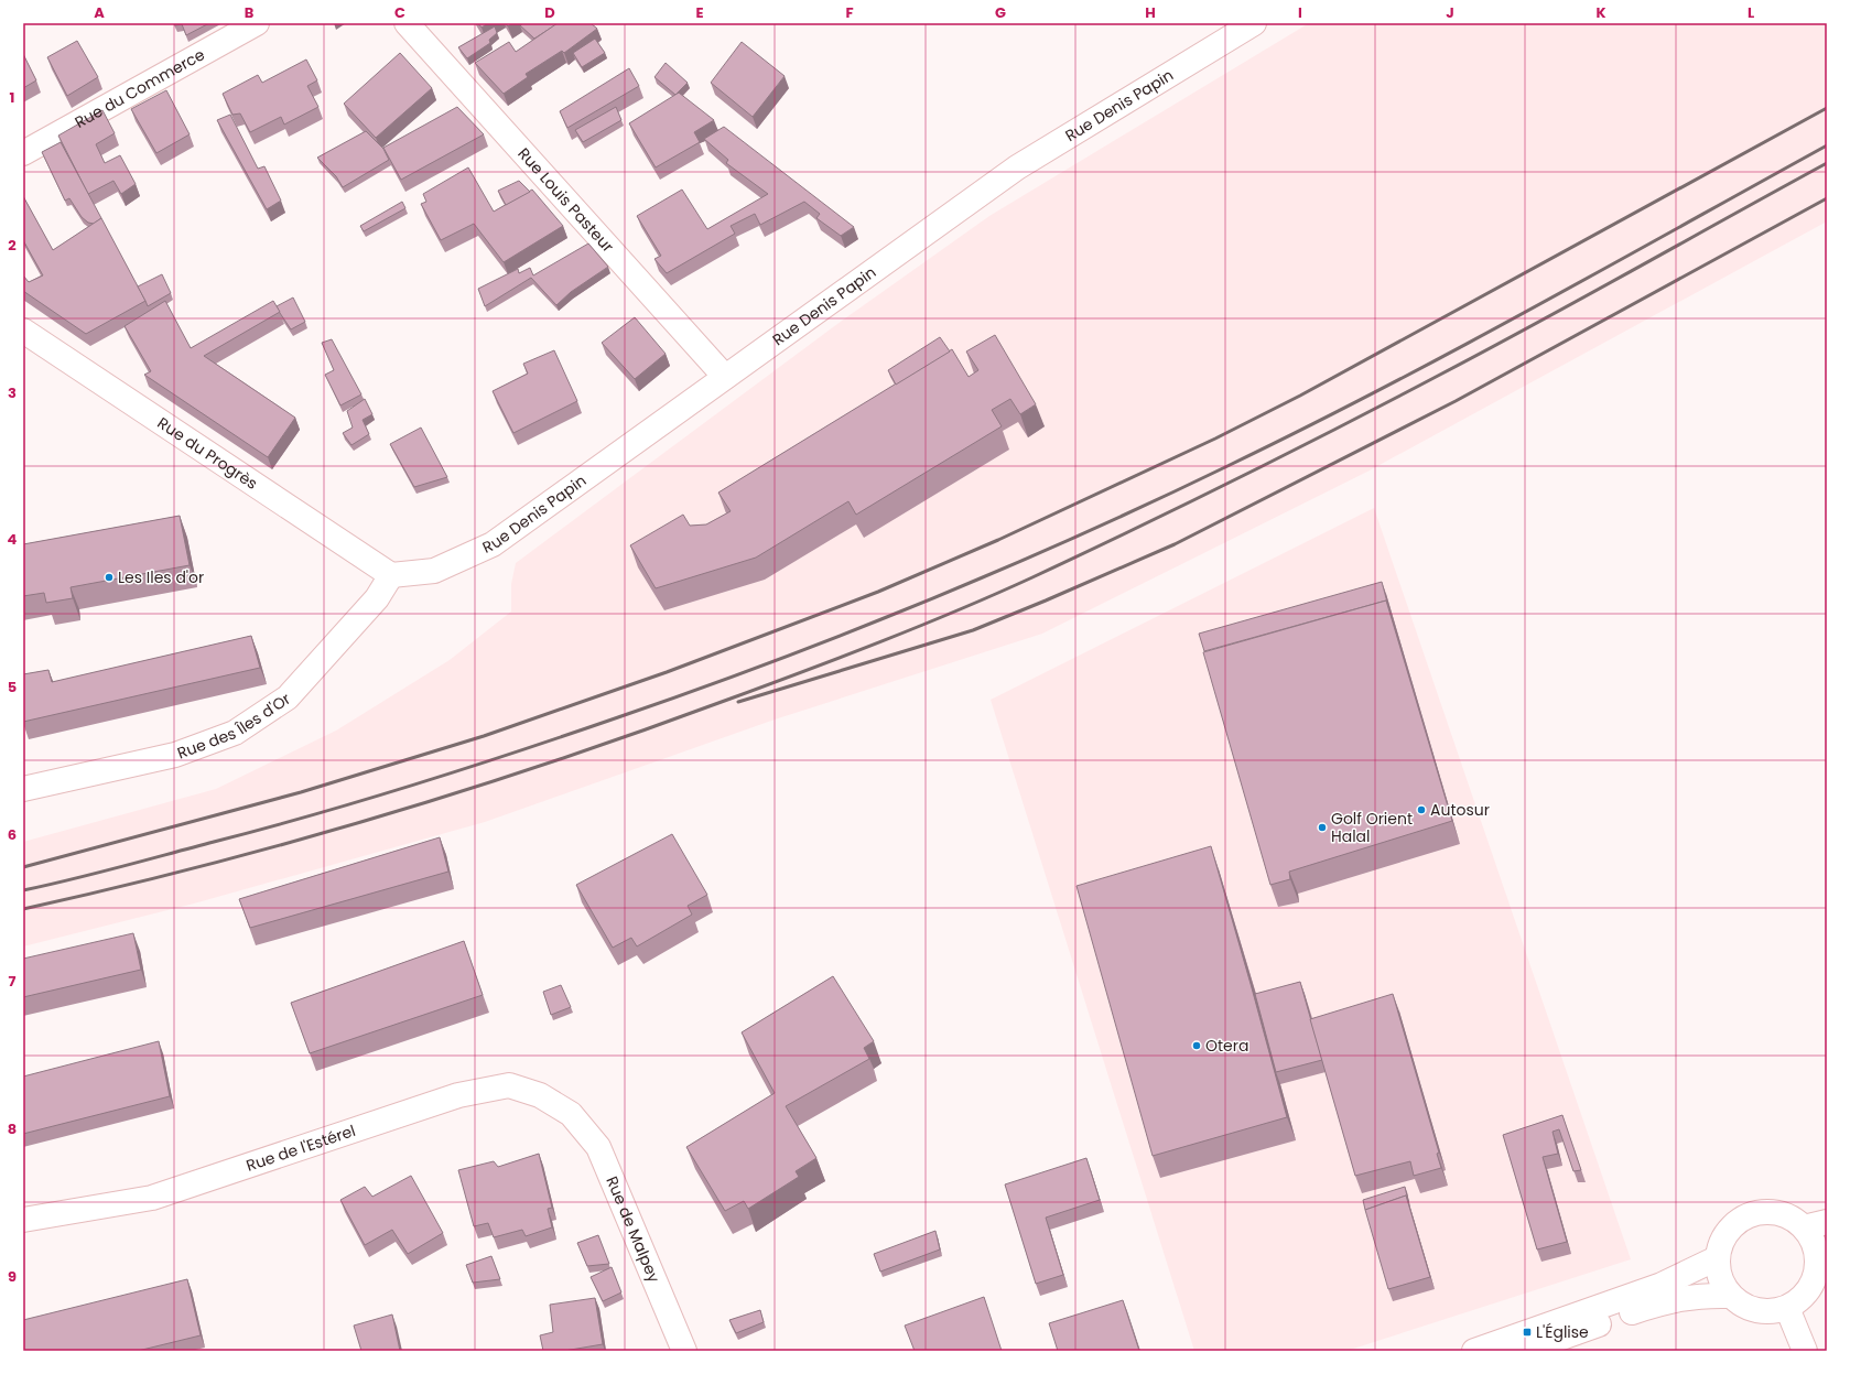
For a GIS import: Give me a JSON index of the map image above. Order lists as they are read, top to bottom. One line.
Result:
{"streets":{"street":["Rue du Commerce","Rue Denis Papin","Rue Louis Pasteur","Rue du Progrès","Rue des Îles d'Or","Rue de l'Estérel","Rue de Malpey"]},"crossings":[["Rue Denis Papin","Rue Louis Pasteur"],["Rue Denis Papin","Rue du Progrès"],["Rue Denis Papin","Rue des Îles d'Or"],["Rue du Progrès","Rue des Îles d'Or"],["Rue de l'Estérel","Rue de Malpey"]],"places":{"other":["Les Iles d'or","Autosur","Golf Orient Halal","Otera"],"transit":["L'Église"]},"grid":{"columns":["A","B","C","D","E","F","G","H","I","J","K","L"],"rows":["1","2","3","4","5","6","7","8","9"]}}
